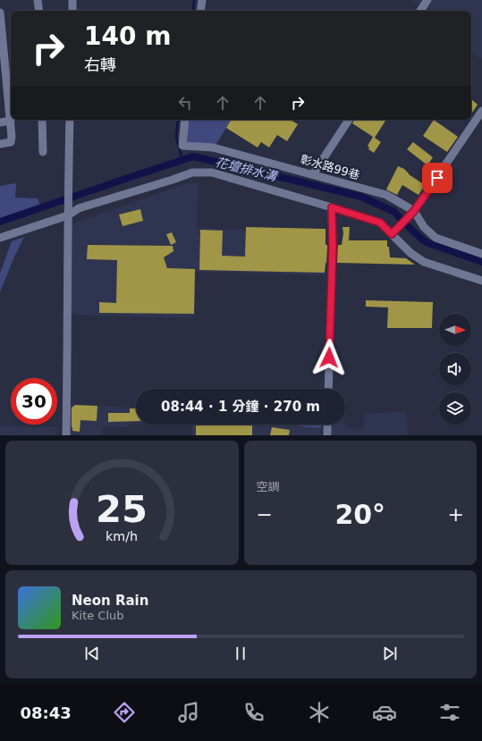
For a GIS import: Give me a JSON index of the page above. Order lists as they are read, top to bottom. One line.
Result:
{"streets":{"street":["彰水路99巷"]},"water":["花壇排水溝"],"north":"right","page":{"turn":["140 m","右轉"],"limit":"30","trip":"08:44 · 1 分鐘 · 270 m","tile":"空調","heat":["−","20°","+"],"song":["Neon Rain","Kite Club"],"tabs":"08:43","gauge":["25","km/h"]}}
